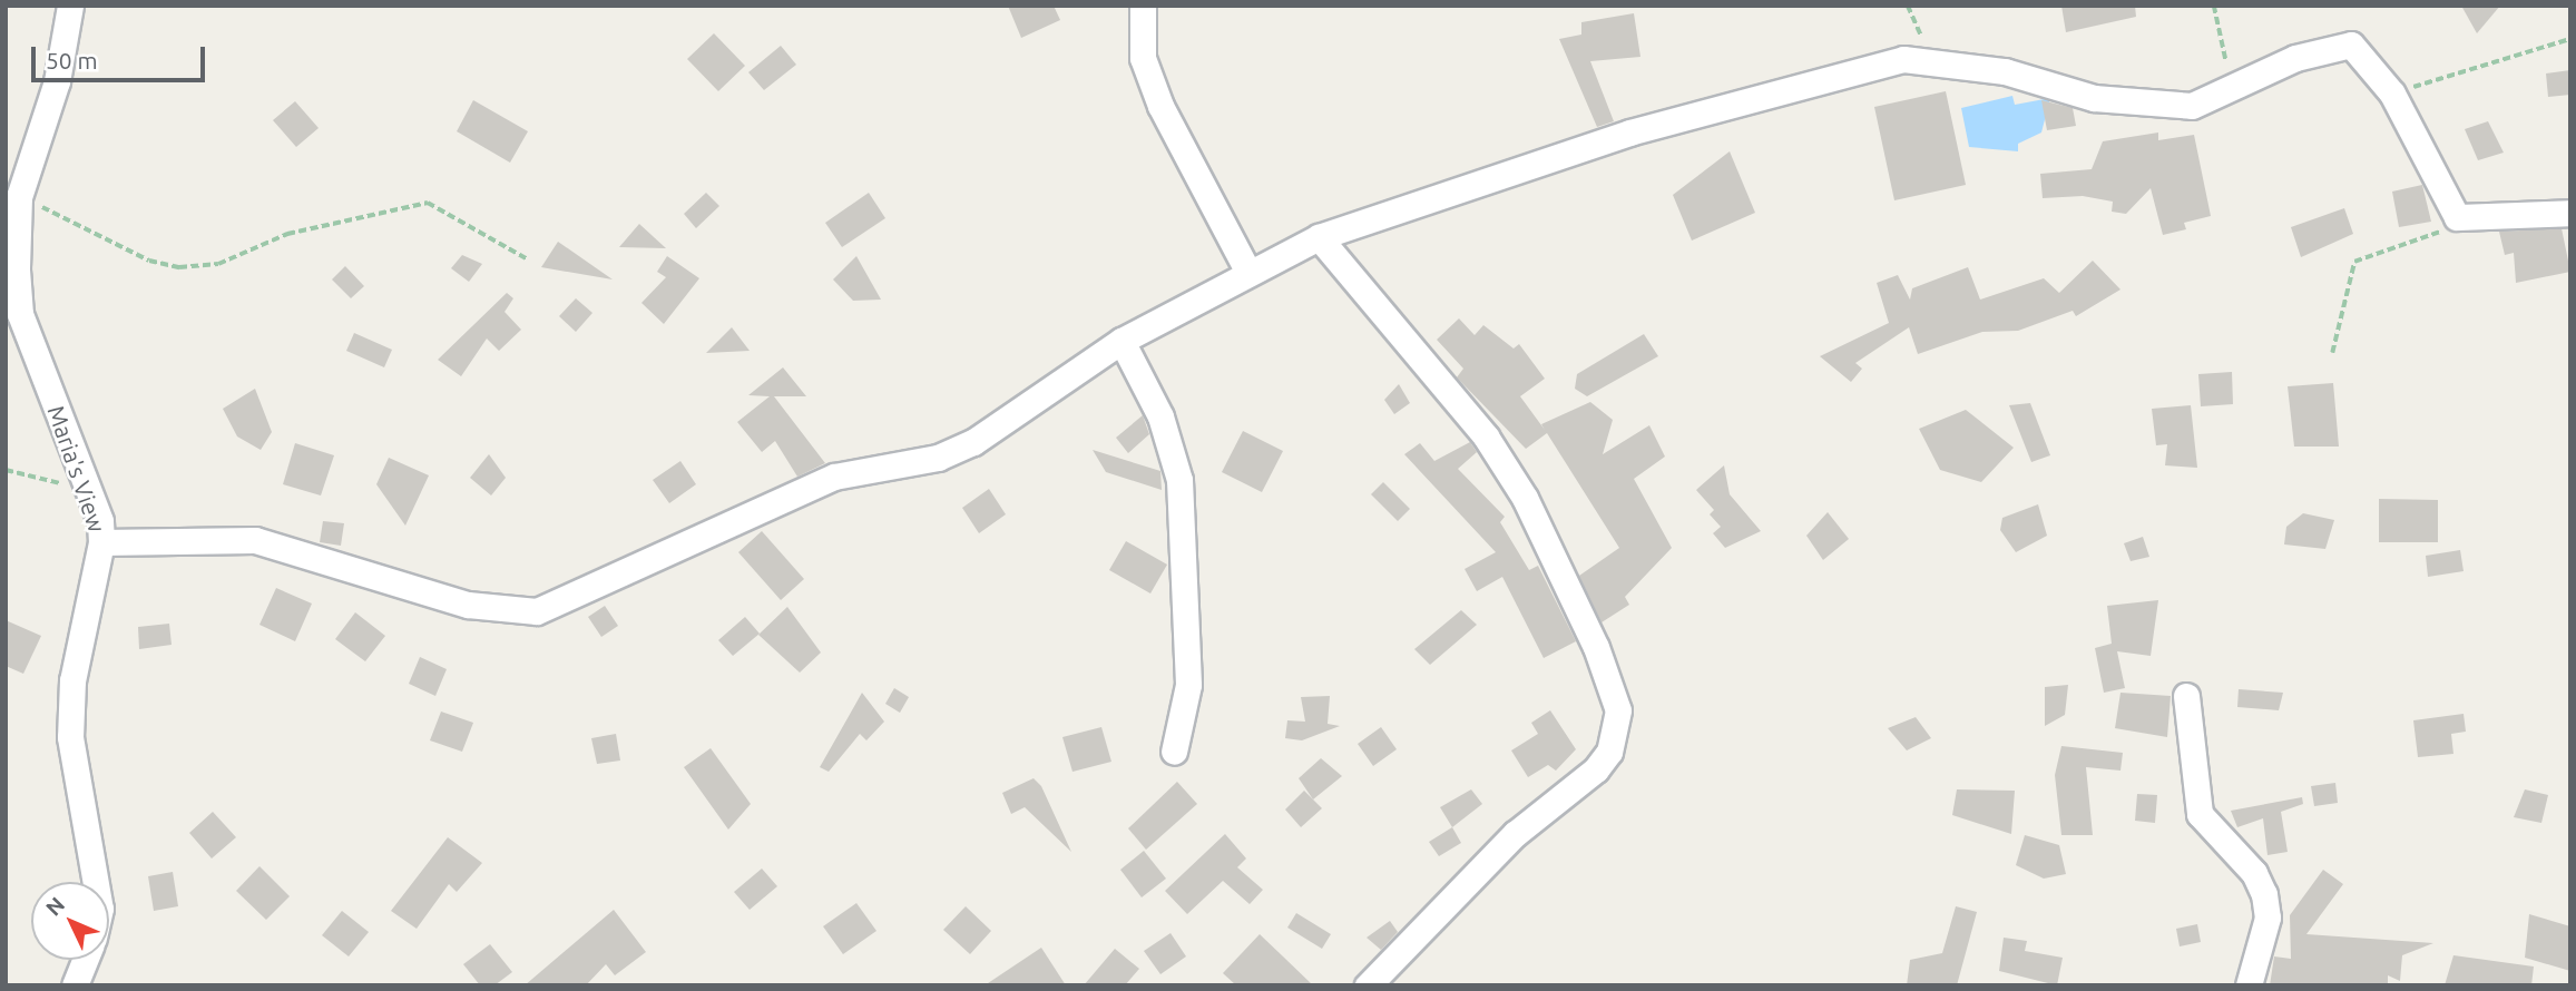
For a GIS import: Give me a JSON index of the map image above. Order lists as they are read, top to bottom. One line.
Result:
{"streets":{"street":["Maria's View"]},"scale_bar":"50 m","north":"top left"}
